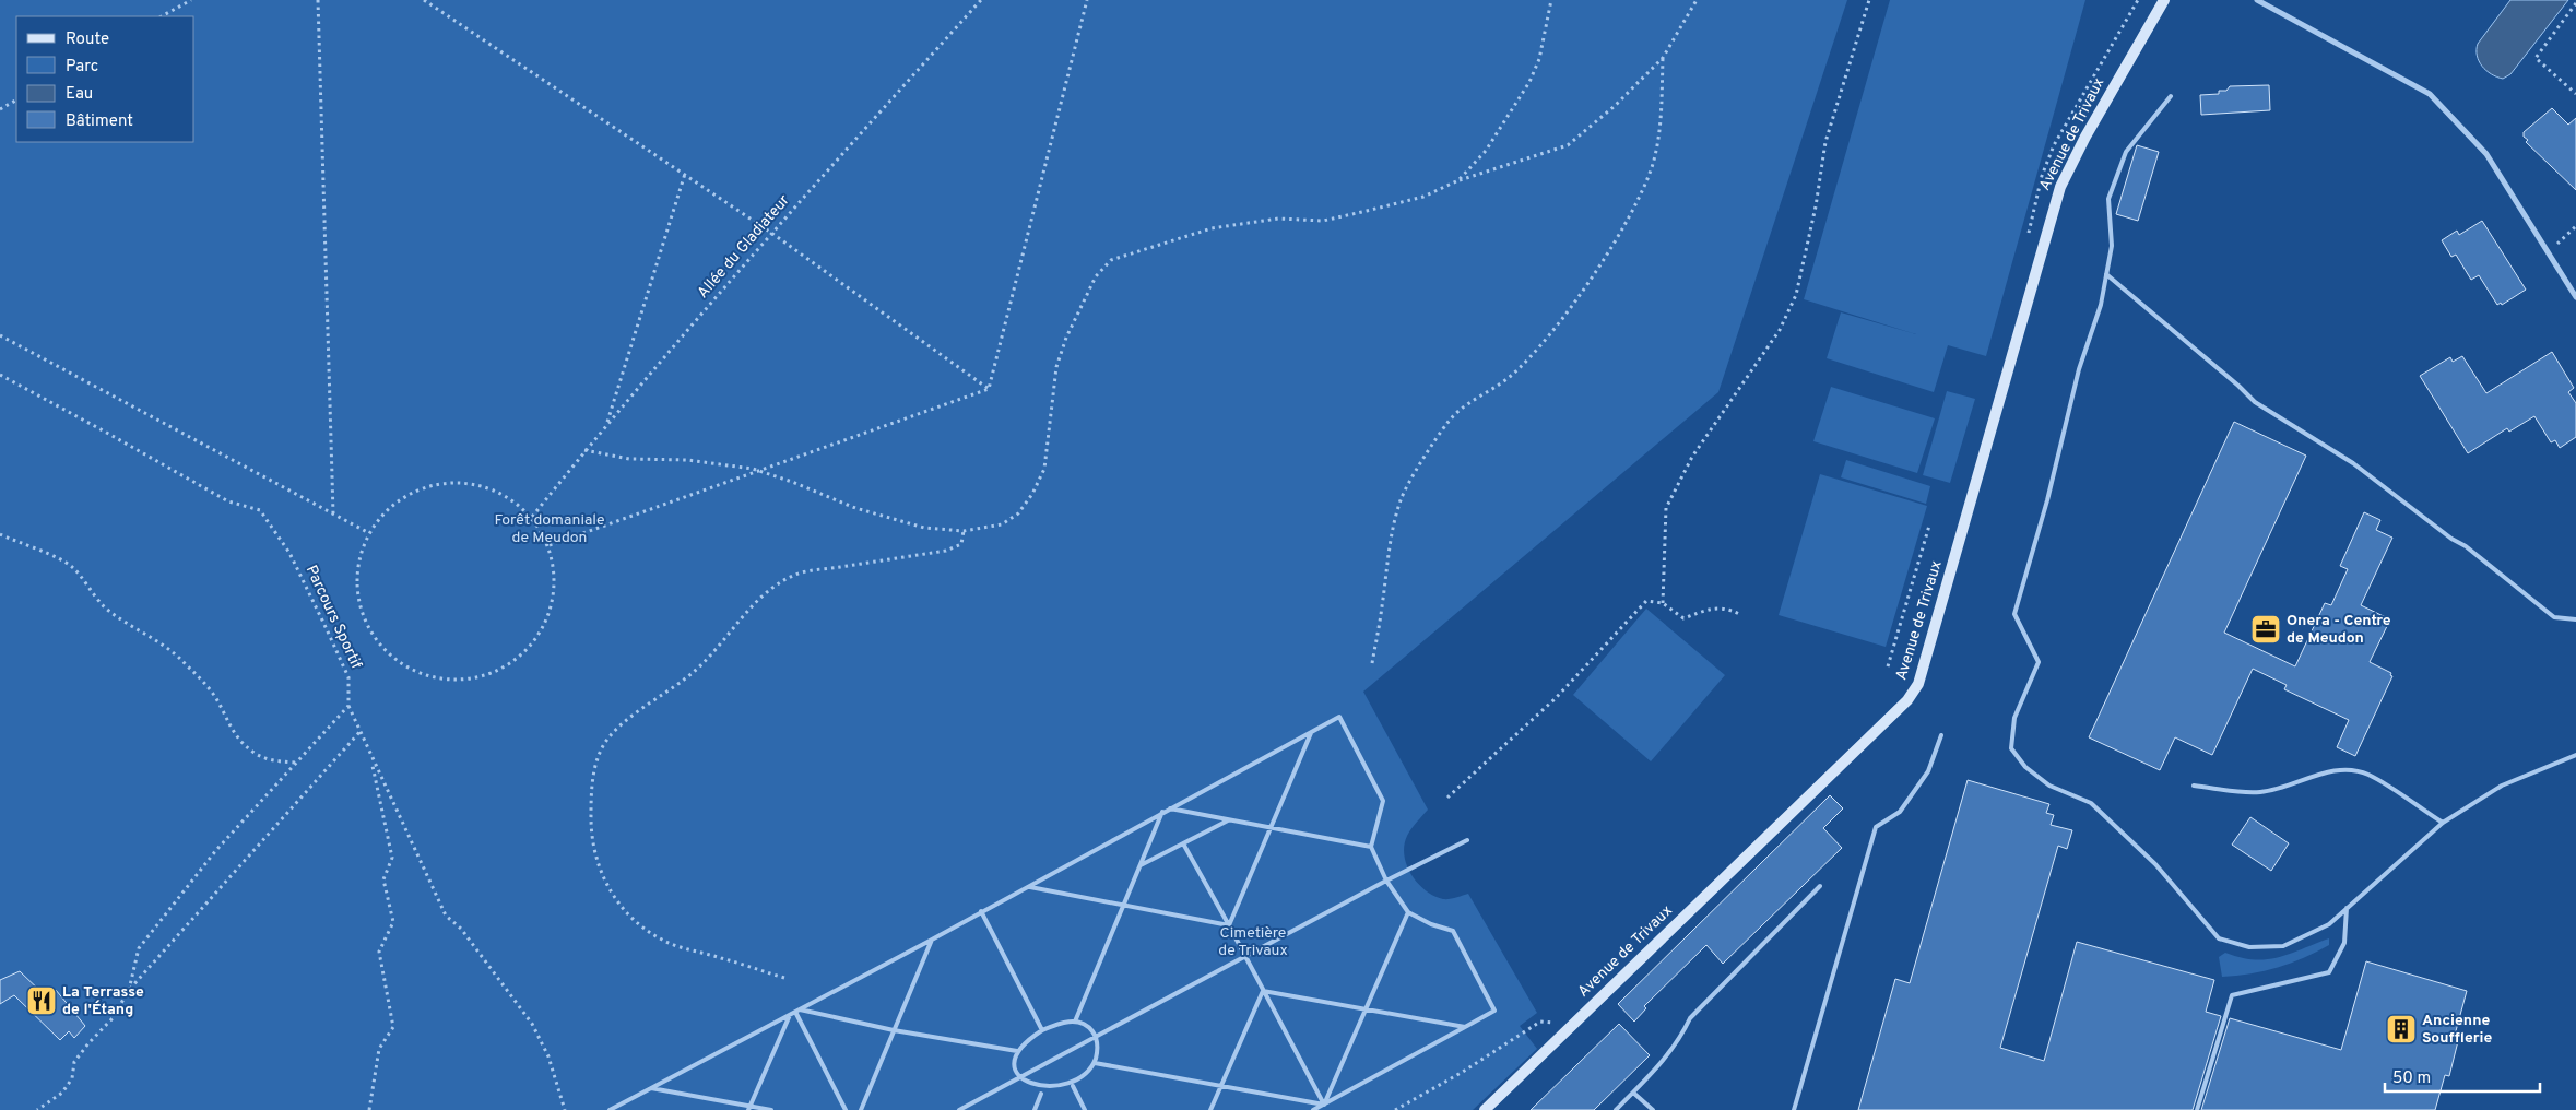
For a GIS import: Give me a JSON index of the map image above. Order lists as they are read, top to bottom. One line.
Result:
{"streets":{"main road":["Avenue de Trivaux"],"path":["Allée du Gladiateur","Parcours Sportif"]},"parks":["Forêt domaniale de Meudon","Cimetière de Trivaux"],"places":{"office":["Onera - Centre de Meudon"],"restaurant":["La Terrasse de l'Étang"],"building":["Ancienne Soufflerie"]},"legend":["Route","Parc","Eau","Bâtiment"],"scale_bar":"50 m"}
